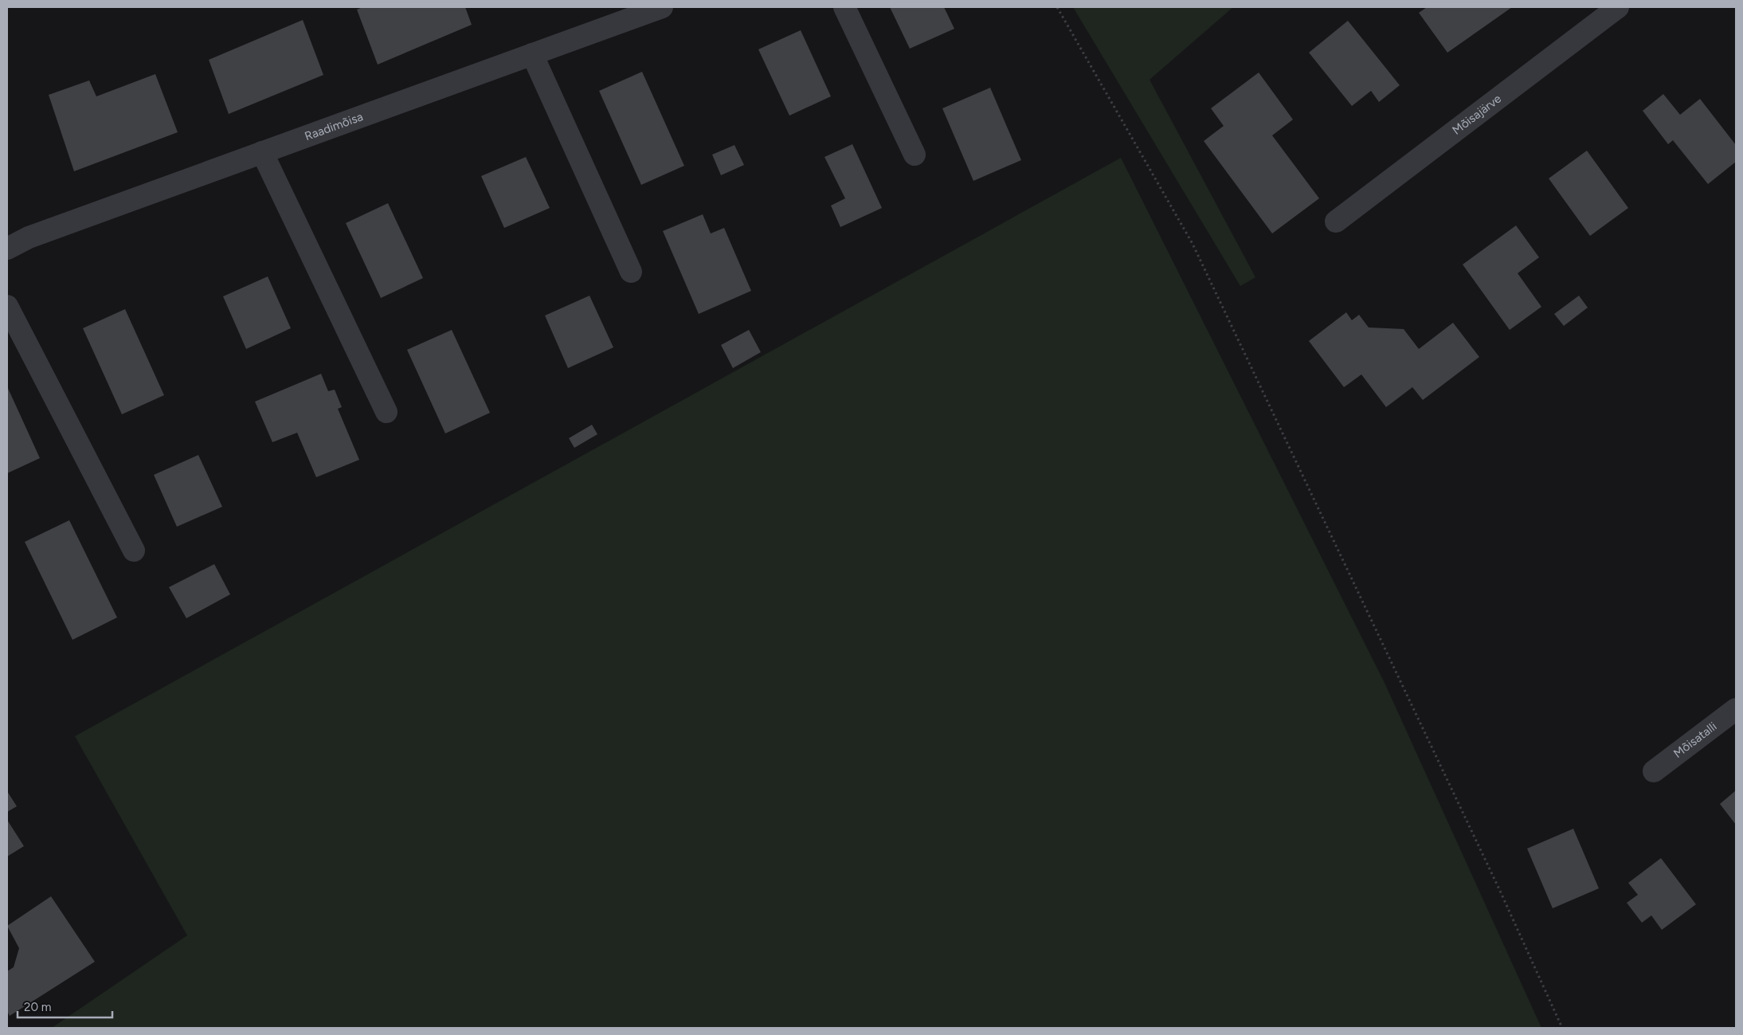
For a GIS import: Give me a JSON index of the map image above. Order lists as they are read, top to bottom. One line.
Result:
{"streets":{"street":["Mõisajärve","Raadimõisa","Mõisatalli"]},"scale_bar":"20 m"}
